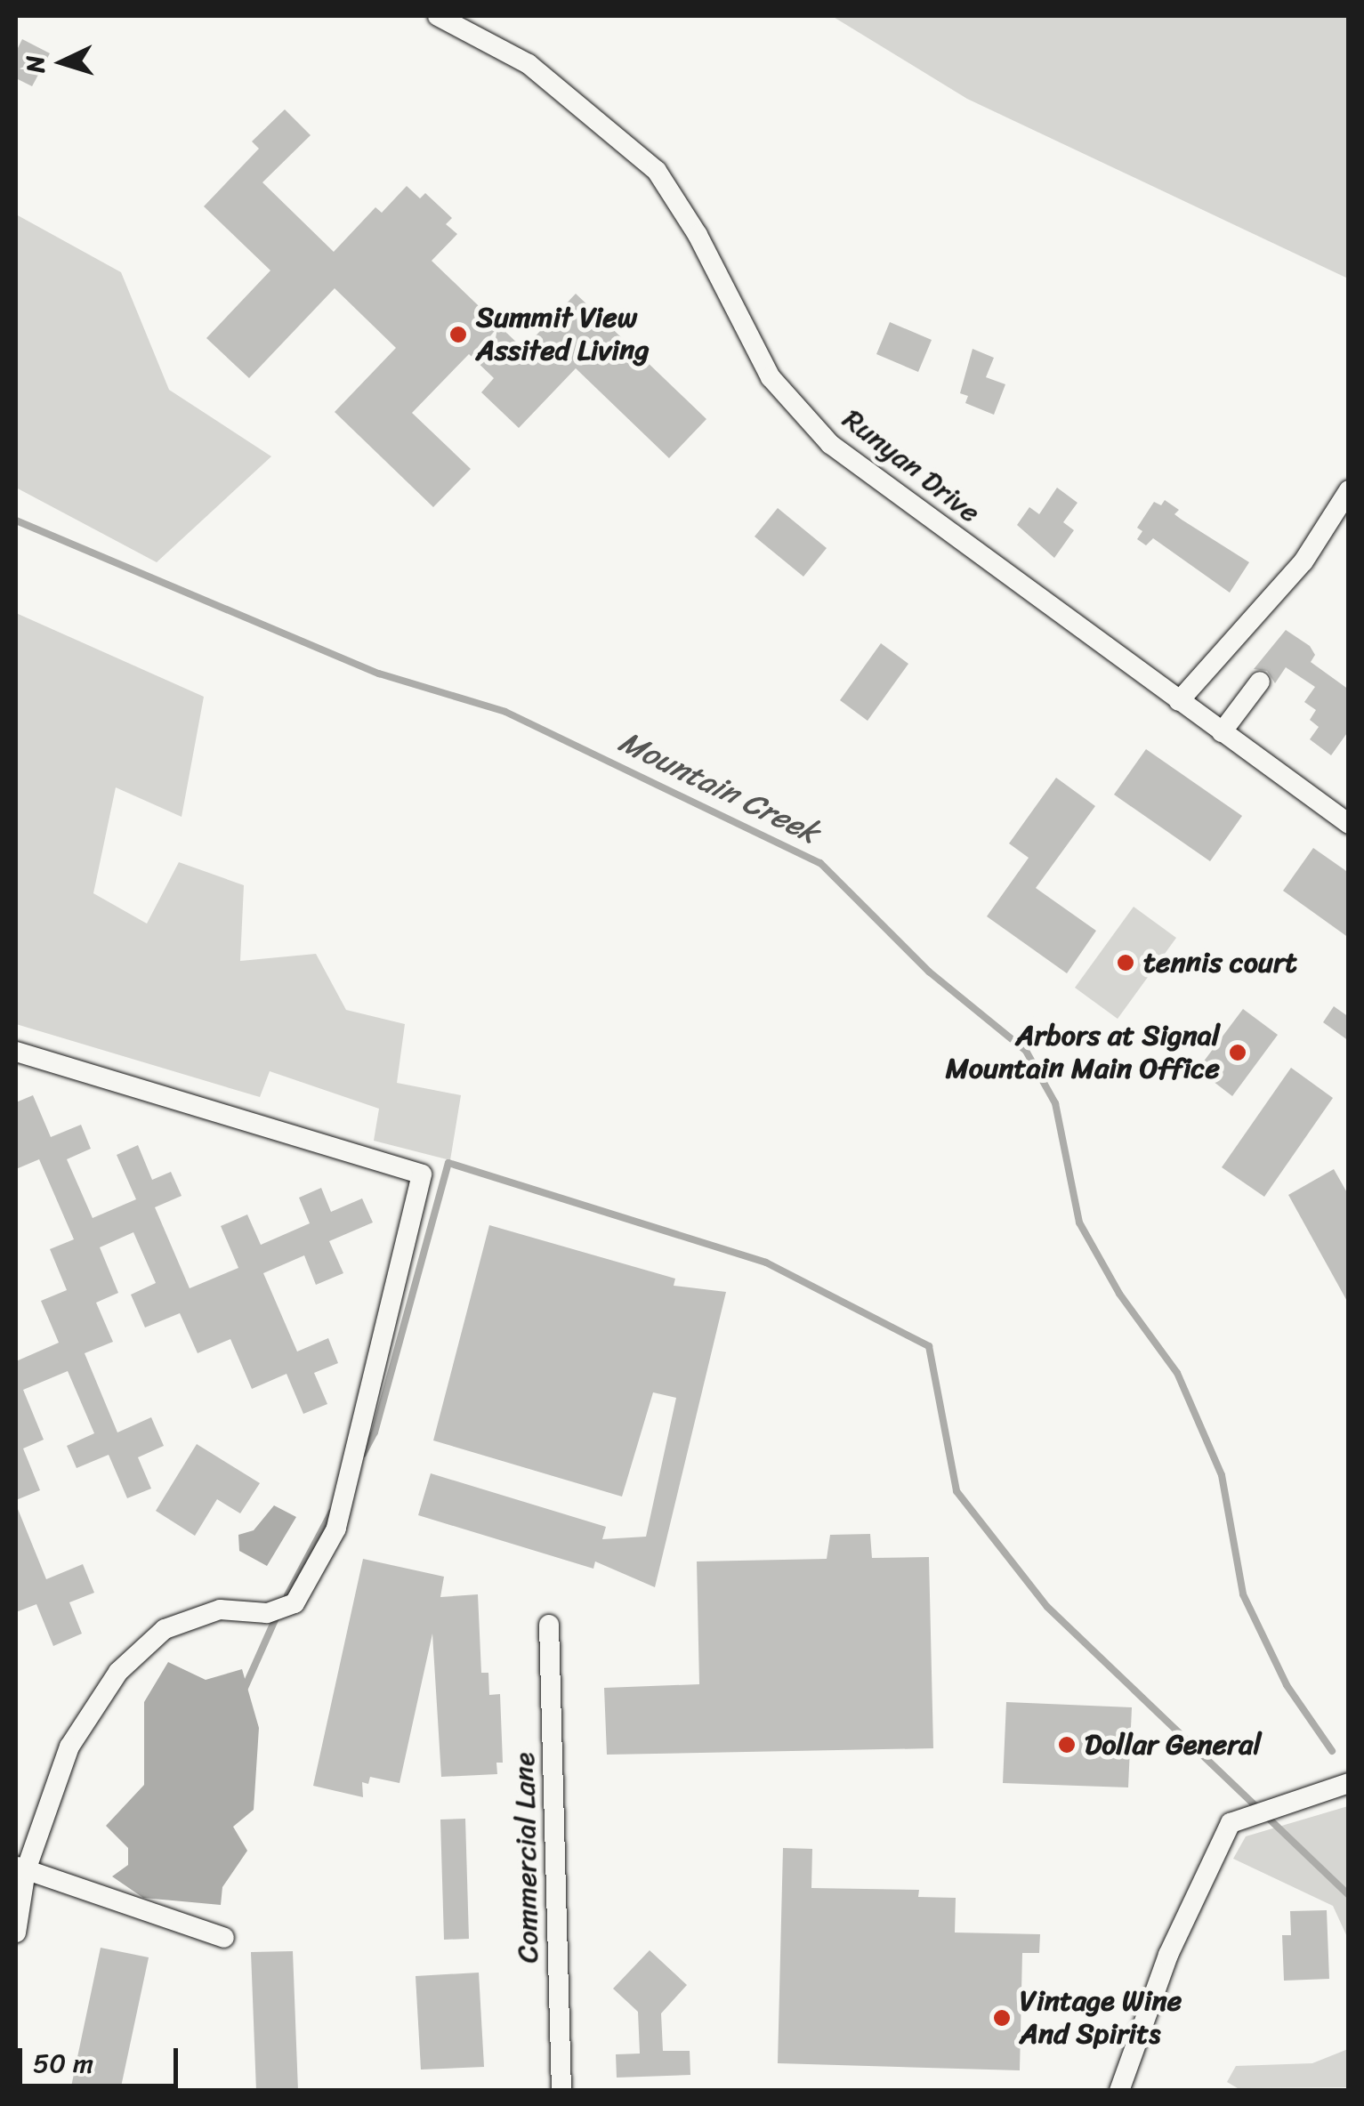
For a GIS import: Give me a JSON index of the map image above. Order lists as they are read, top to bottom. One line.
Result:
{"streets":{"street":["Runyan Drive","Commercial Lane"]},"water":["Mountain Creek"],"places":["Summit View Assited Living","tennis court","Arbors at Signal Mountain Main Office","Dollar General","Vintage Wine And Spirits"],"scale_bar":"50 m","north":"left"}
